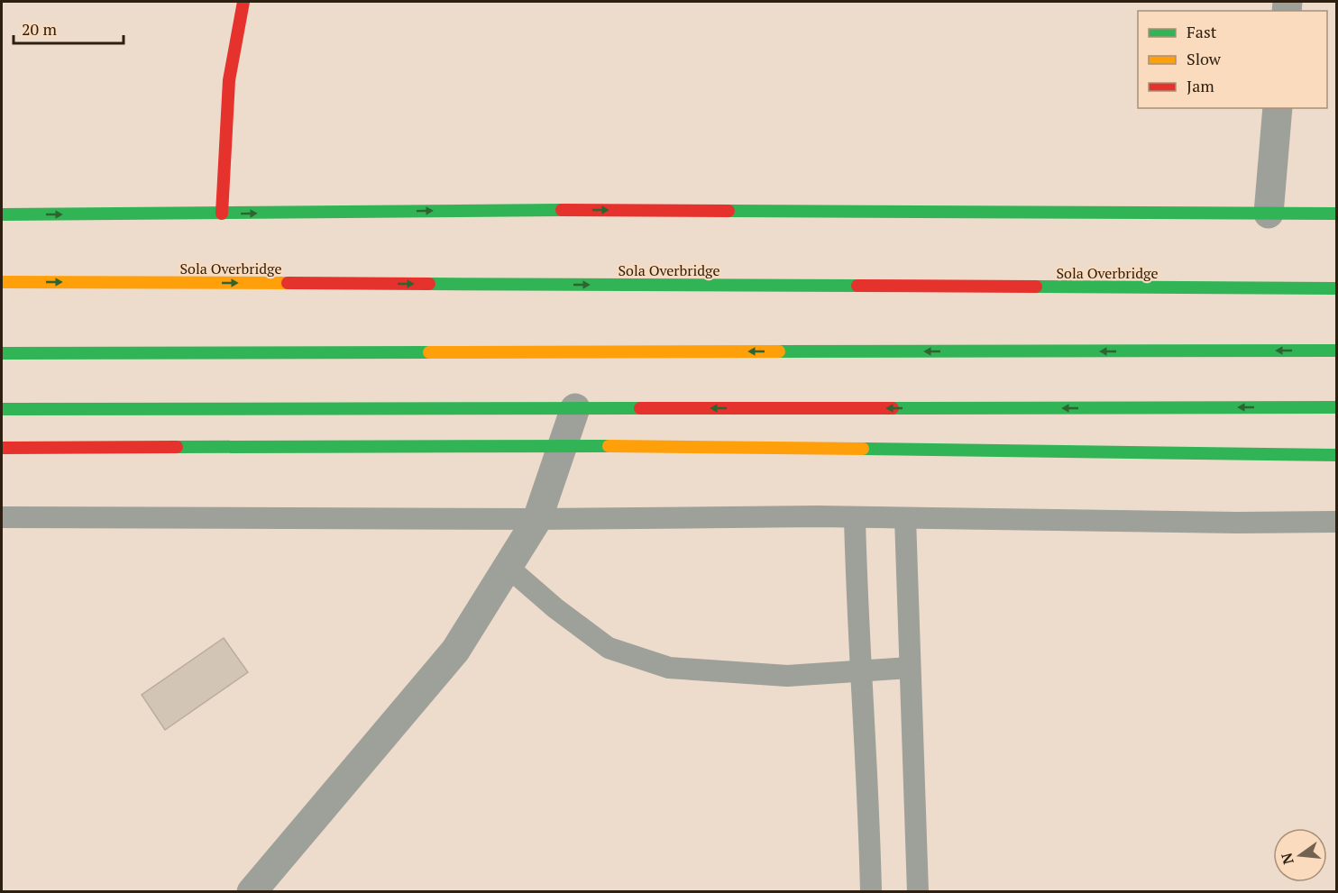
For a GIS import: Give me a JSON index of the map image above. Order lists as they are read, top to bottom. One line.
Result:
{"streets":{"main road":["Sola Overbridge"]},"legend":["Fast","Slow","Jam"],"scale_bar":"20 m","north":"left"}
